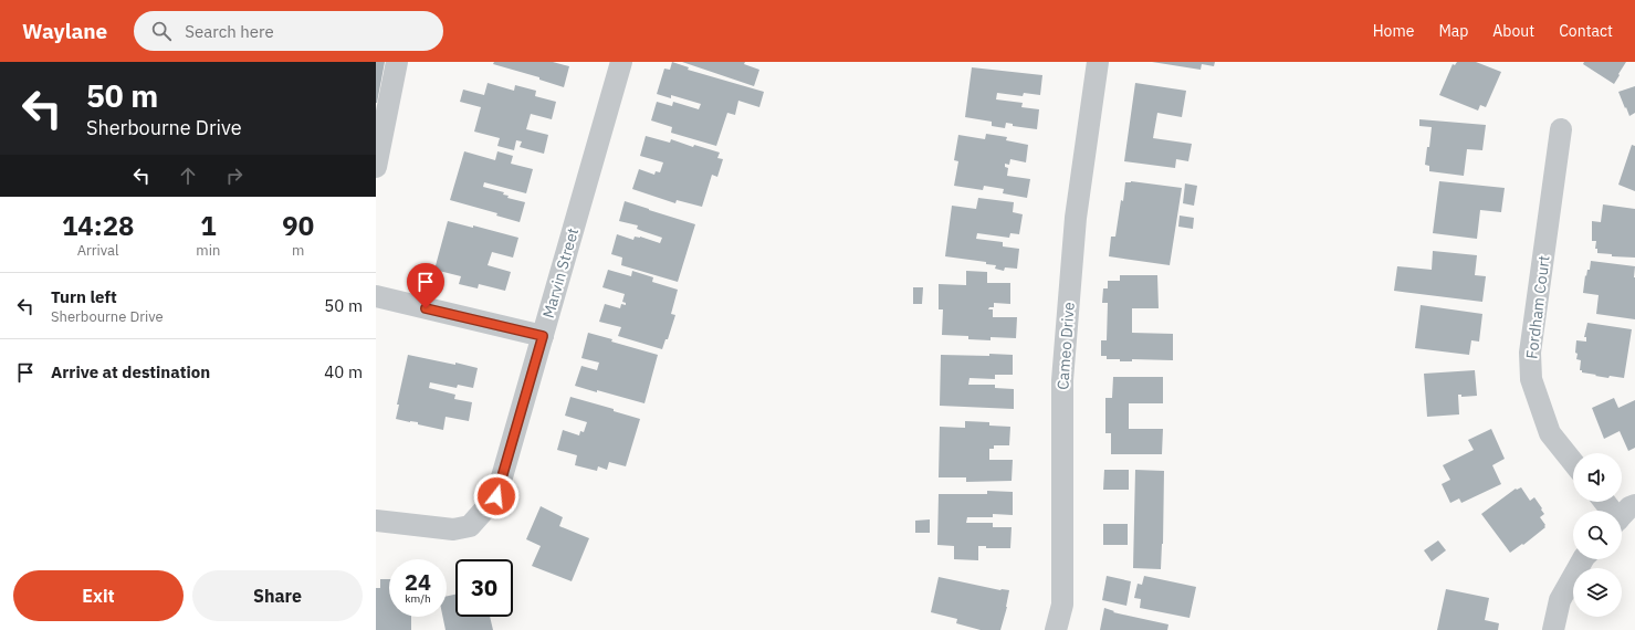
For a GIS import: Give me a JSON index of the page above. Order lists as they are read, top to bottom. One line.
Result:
{"streets":{"street":["Marvin Street","Fordham Court","Cameo Drive"]},"page":{"header":"Waylane","search":"Search here","nav":["Home","Map","About","Contact"],"turn":["50 m","Sherbourne Drive"],"eta":["14:28","Arrival","1","min","90","m"],"list":[{"name":"Turn left","note":"Sherbourne Drive","value":"50 m"},{"name":"Arrive at destination","value":"40 m"}],"speed":"24 km/h","limit":"30","buttons":["Exit","Share"]}}
